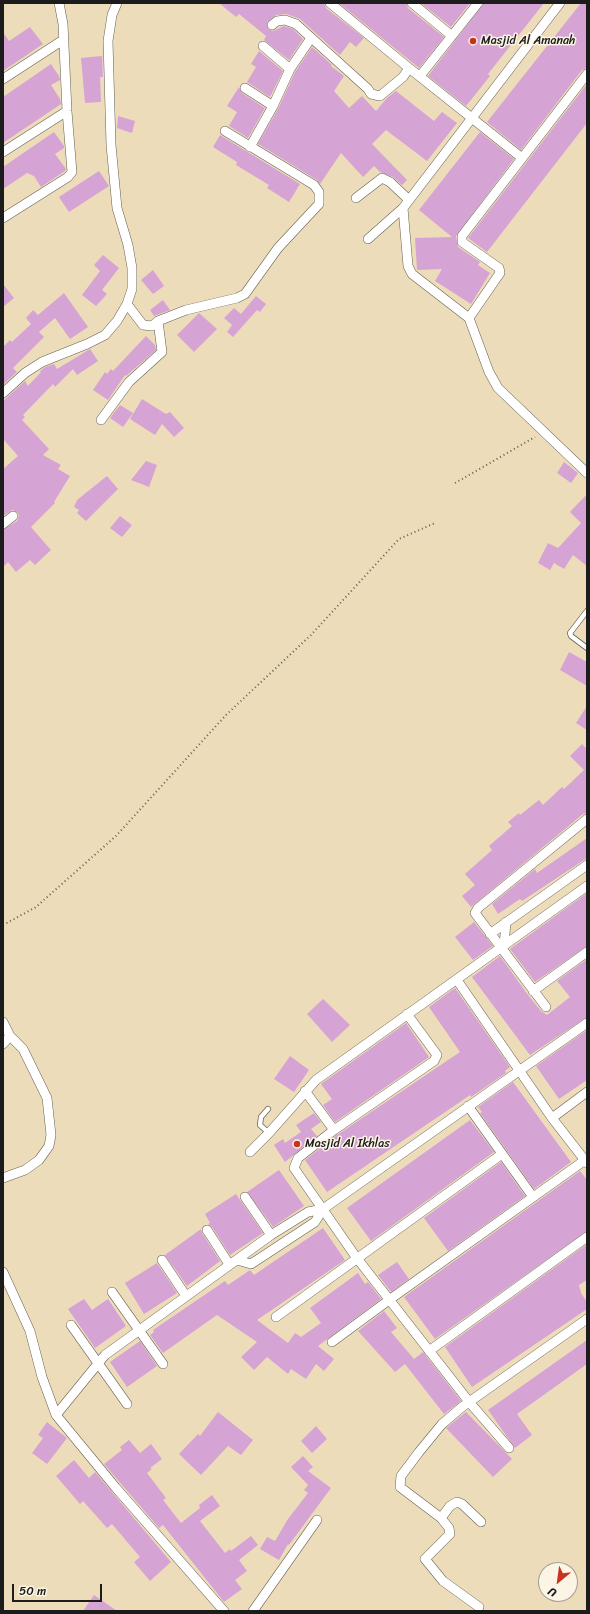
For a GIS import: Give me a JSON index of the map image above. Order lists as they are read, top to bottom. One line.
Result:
{"places":["Masjid Al Amanah","Masjid Al Ikhlas"],"scale_bar":"50 m","north":"bottom left"}
